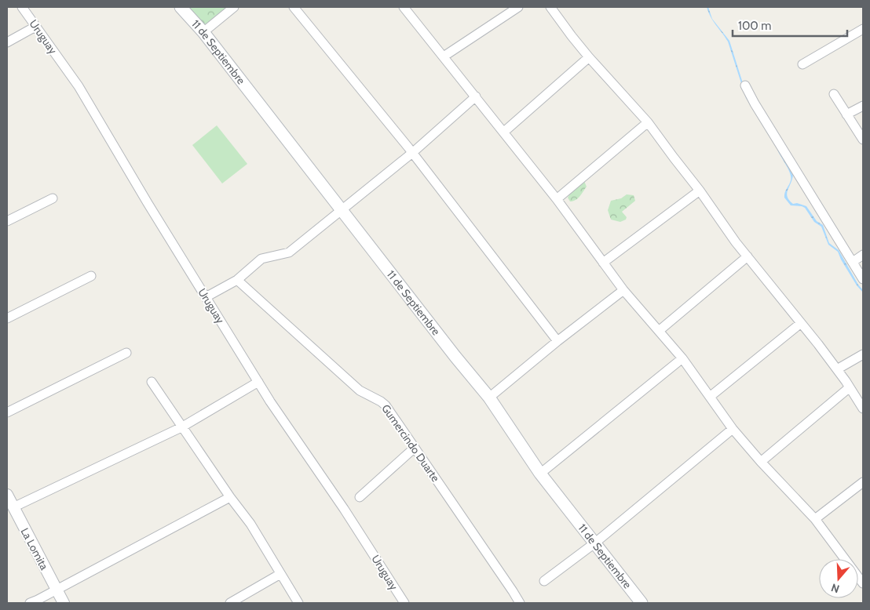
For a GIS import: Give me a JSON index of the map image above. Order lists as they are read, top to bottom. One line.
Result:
{"streets":{"main road":["11 de Septiembre"],"street":["Uruguay","Gumercindo Duarte","La Lomita"]},"scale_bar":"100 m","north":"bottom"}
